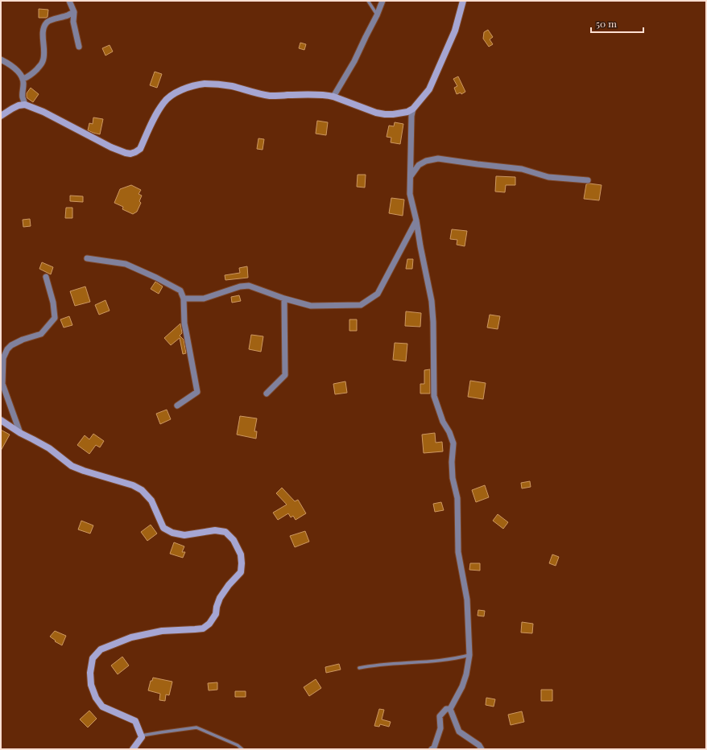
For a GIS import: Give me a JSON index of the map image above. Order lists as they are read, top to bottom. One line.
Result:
{"scale_bar":"50 m"}
